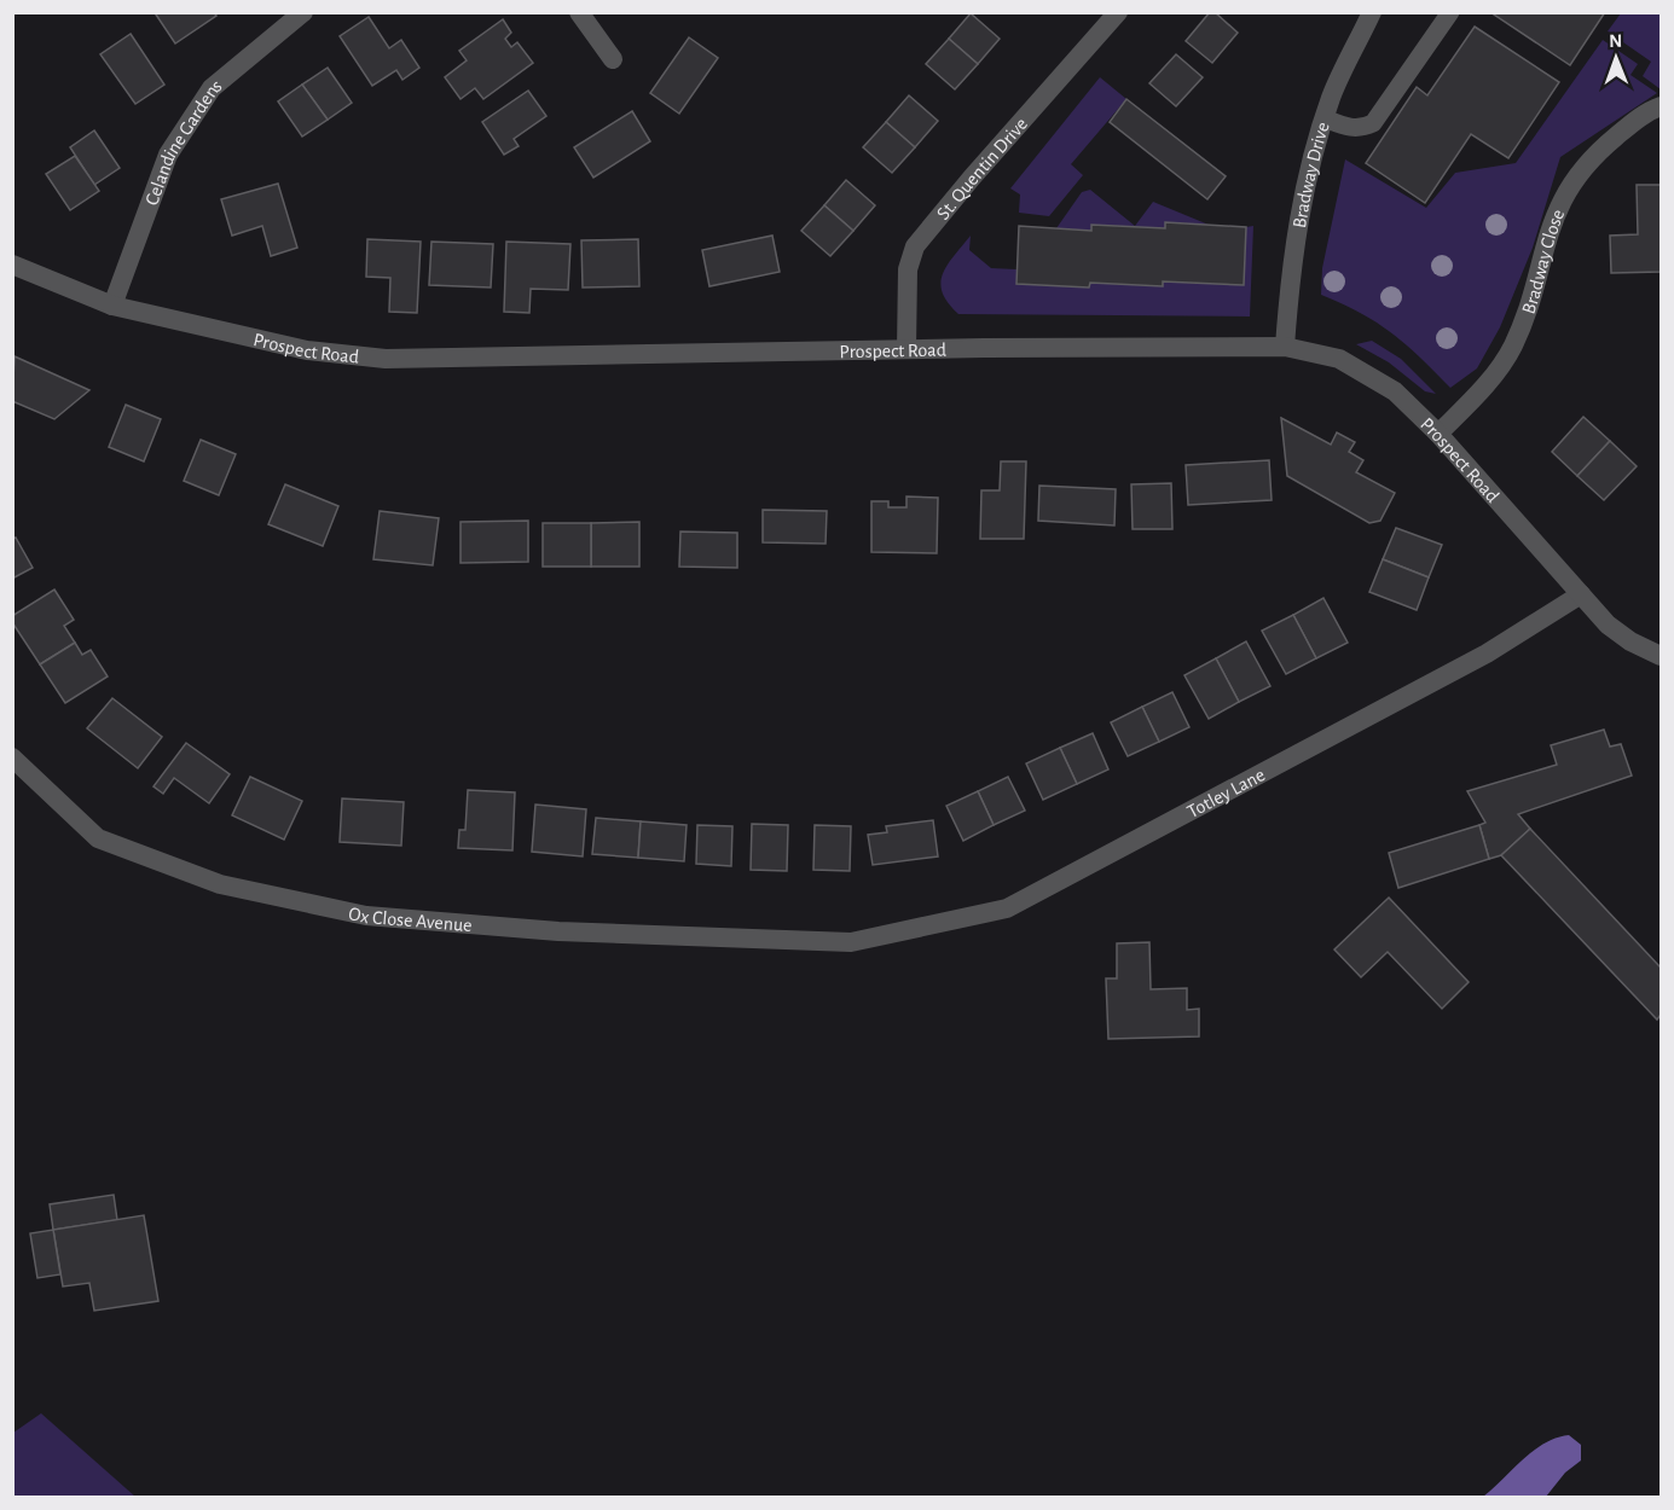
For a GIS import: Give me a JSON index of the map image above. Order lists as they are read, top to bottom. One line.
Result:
{"streets":{"street":["Celandine Gardens","St. Quentin Drive","Bradway Drive","Bradway Close","Prospect Road","Totley Lane","Ox Close Avenue"]},"crossings":[["Celandine Gardens","Prospect Road"],["St. Quentin Drive","Prospect Road"],["Bradway Drive","Prospect Road"],["Bradway Close","Prospect Road"],["Prospect Road","Totley Lane"],["Totley Lane","Ox Close Avenue"]],"north":"top"}
